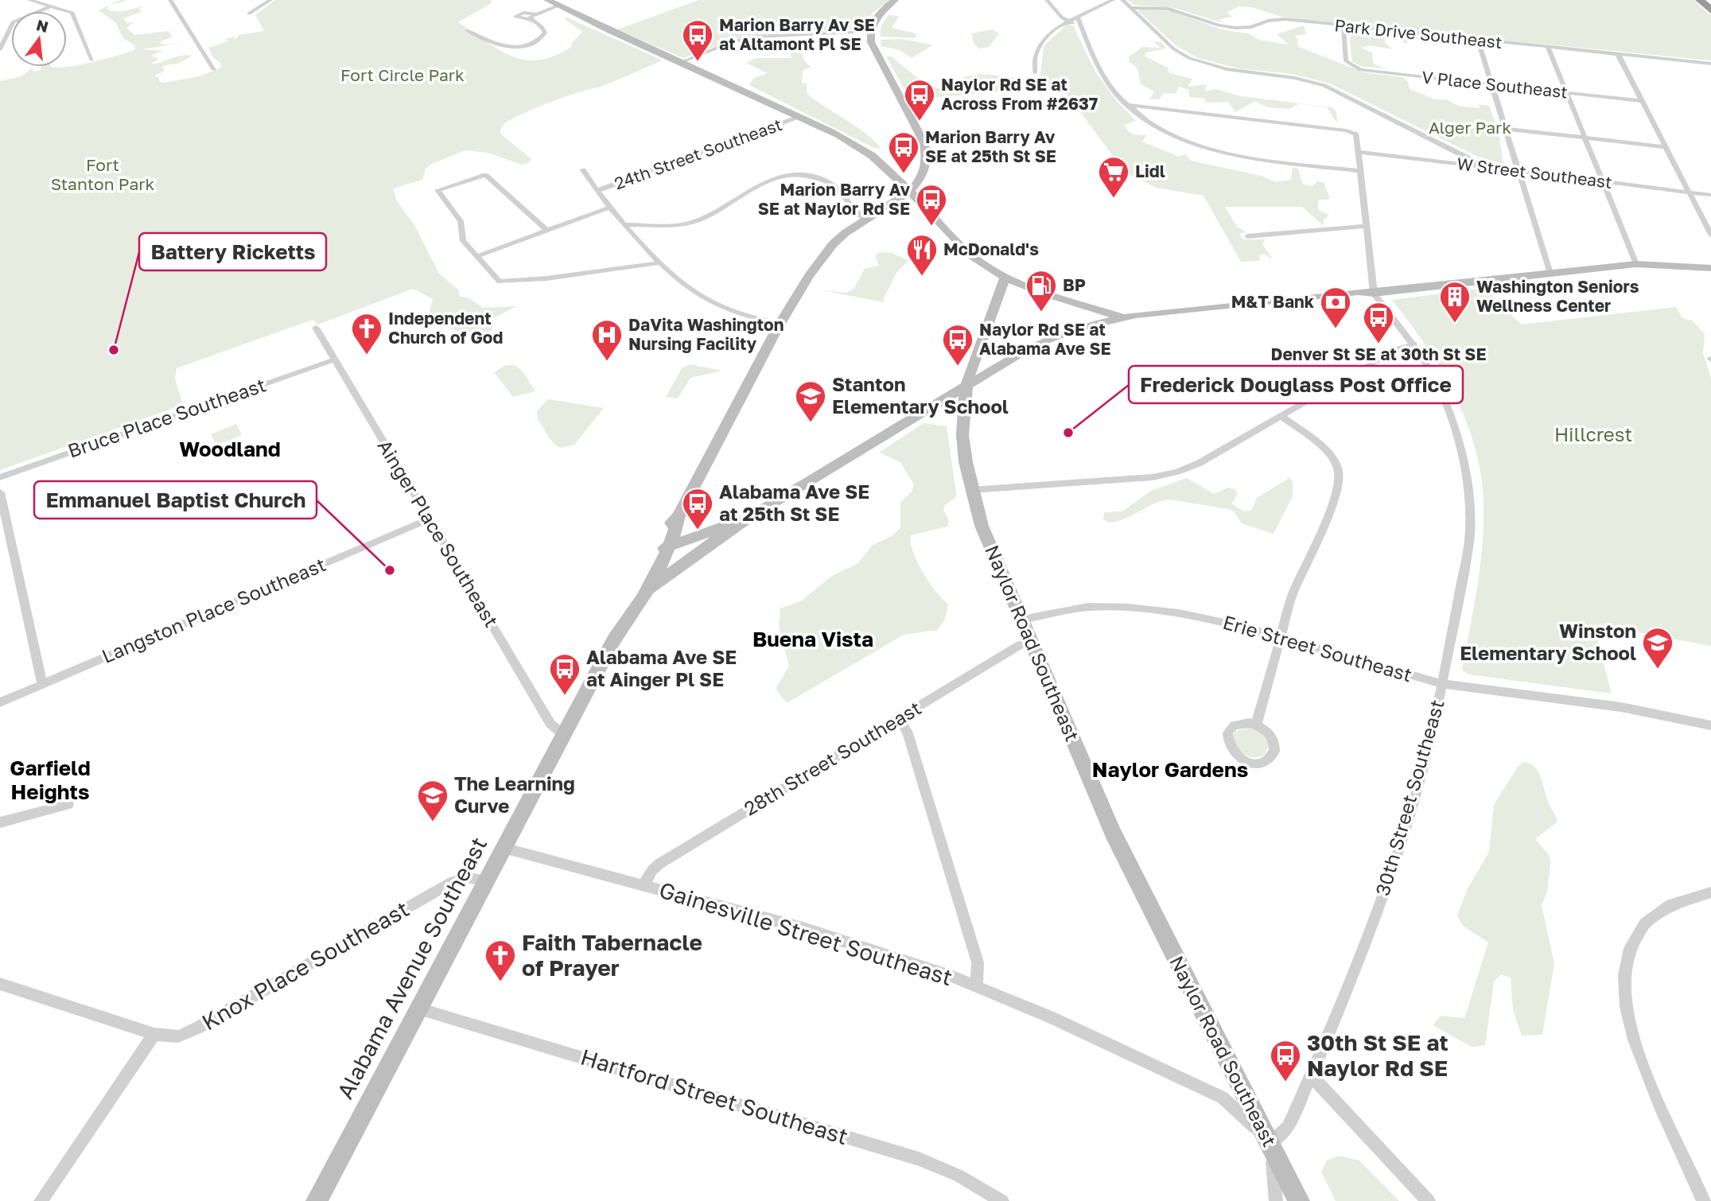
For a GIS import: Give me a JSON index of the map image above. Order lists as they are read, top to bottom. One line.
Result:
{"streets":{"main road":["Naylor Road Southeast","Alabama Avenue Southeast"],"street":["Park Drive Southeast","V Place Southeast","24th Street Southeast","W Street Southeast","Bruce Place Southeast","Ainger Place Southeast","Langston Place Southeast","Erie Street Southeast","28th Street Southeast","30th Street Southeast","Gainesville Street Southeast","Knox Place Southeast","Hartford Street Southeast"]},"crossings":[["Park Drive Southeast","V Place Southeast"],["Bruce Place Southeast","Ainger Place Southeast"],["Ainger Place Southeast","Langston Place Southeast"],["Ainger Place Southeast","Alabama Avenue Southeast"],["Naylor Road Southeast","Erie Street Southeast"],["Naylor Road Southeast","28th Street Southeast"],["Naylor Road Southeast","30th Street Southeast"],["Naylor Road Southeast","Gainesville Street Southeast"],["Naylor Road Southeast","Alabama Avenue Southeast"],["Erie Street Southeast","30th Street Southeast"],["28th Street Southeast","Gainesville Street Southeast"],["30th Street Southeast","Gainesville Street Southeast"],["30th Street Southeast","Alabama Avenue Southeast"],["Gainesville Street Southeast","Alabama Avenue Southeast"],["Knox Place Southeast","Alabama Avenue Southeast"],["Alabama Avenue Southeast","Hartford Street Southeast"]],"districts":["Woodland","Buena Vista","Garfield Heights","Naylor Gardens"],"parks":["Fort Circle Park","Alger Park","Fort Stanton Park","Hillcrest"],"places":{"bus stop":["Marion Barry Av SE at Altamont Pl SE","Naylor Rd SE at Across From #2637","Marion Barry Av SE at 25th St SE","Marion Barry Av SE at Naylor Rd SE","Denver St SE at 30th St SE","Naylor Rd SE at Alabama Ave SE","Alabama Ave SE at 25th St SE","Alabama Ave SE at Ainger Pl SE","30th St SE at Naylor Rd SE"],"supermarket":["Lidl"],"restaurant":["McDonald's"],"fuel station":["BP"],"building":["Washington Seniors Wellness Center"],"bank":["M&T Bank"],"other":["Battery Ricketts","Frederick Douglass Post Office","Emmanuel Baptist Church"],"church":["Independent Church of God","Faith Tabernacle of Prayer"],"hospital":["DaVita Washington Nursing Facility"],"school or university":["Stanton Elementary School","Winston Elementary School","The Learning Curve"]},"north":"top"}
